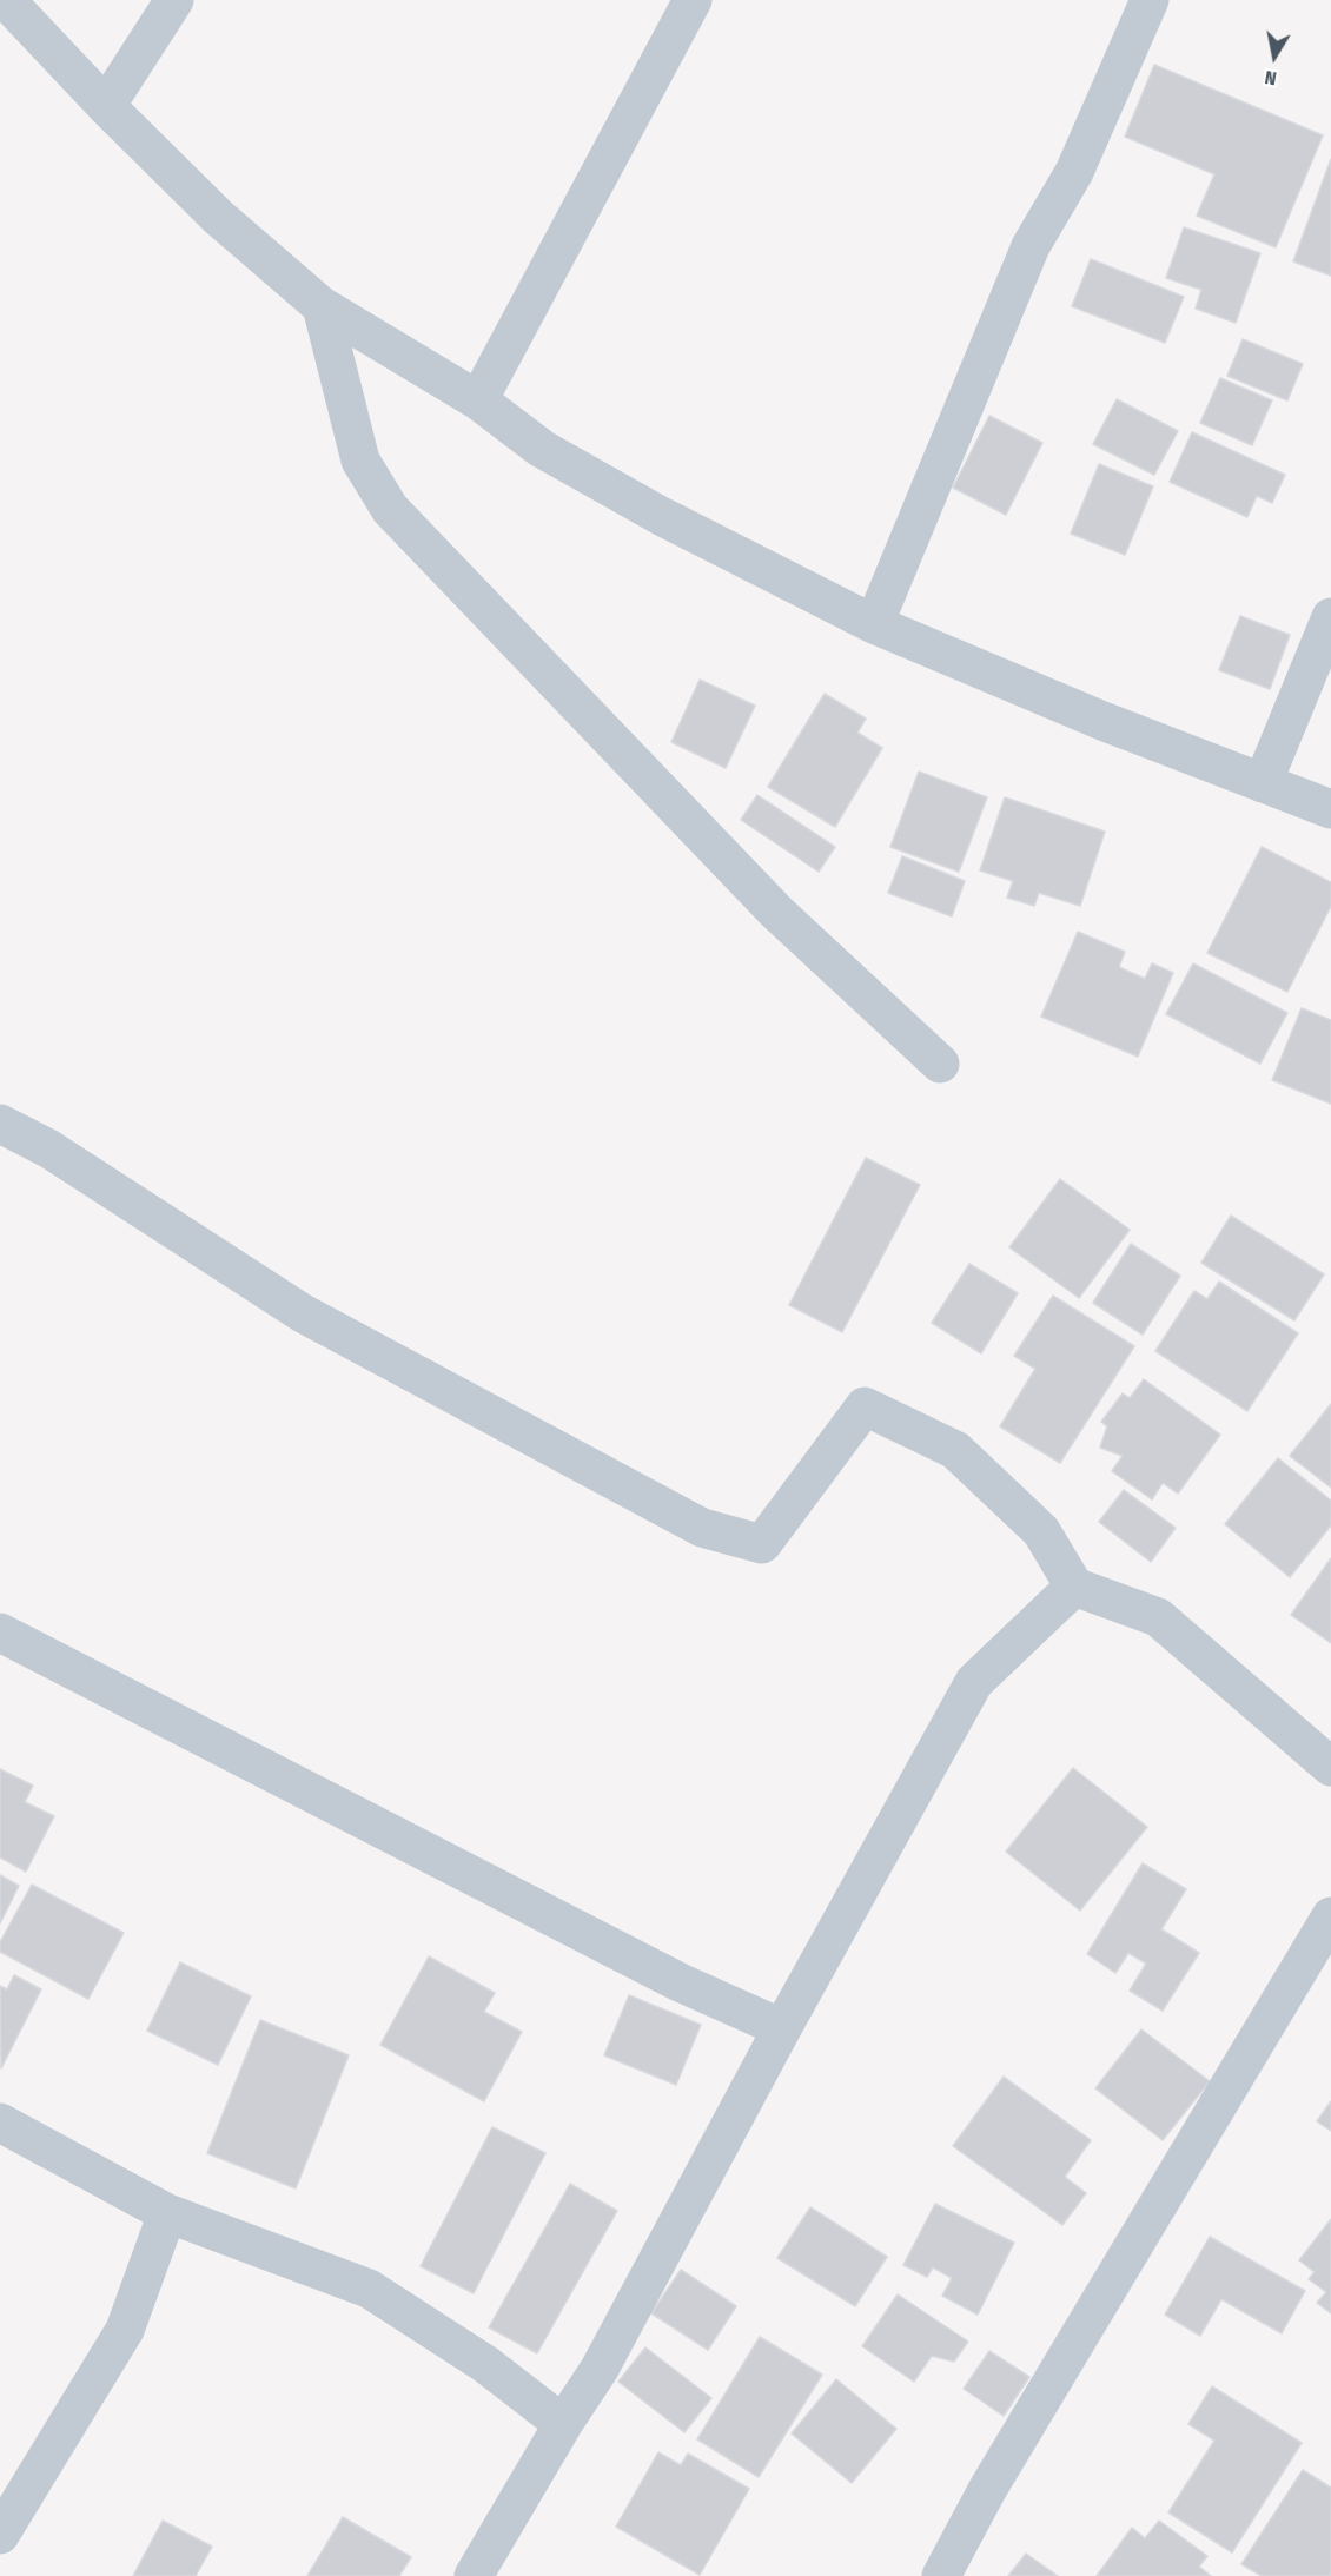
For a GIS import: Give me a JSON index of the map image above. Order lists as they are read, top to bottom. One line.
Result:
{"north":"bottom"}
